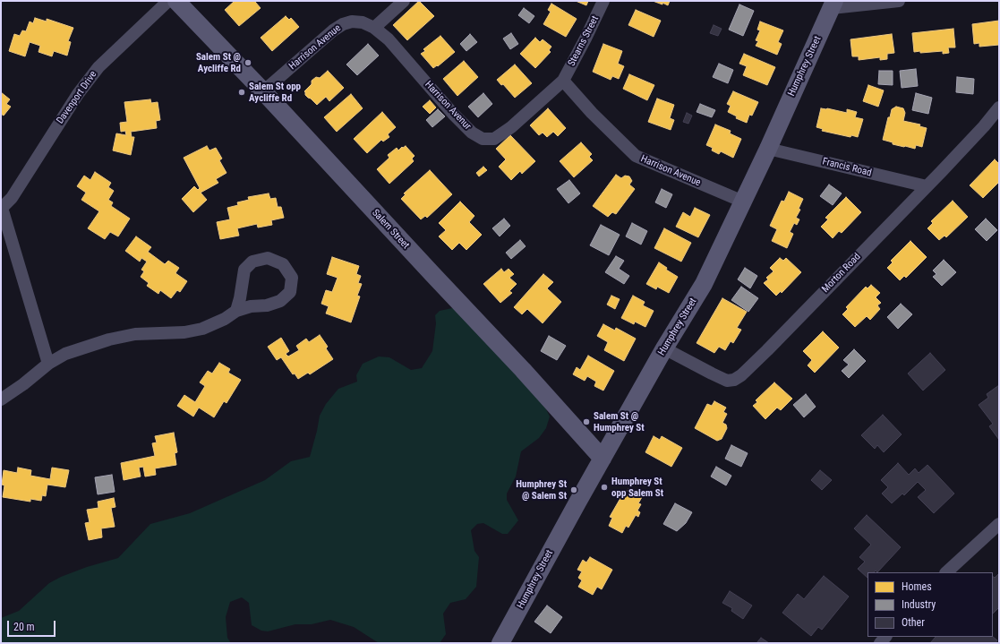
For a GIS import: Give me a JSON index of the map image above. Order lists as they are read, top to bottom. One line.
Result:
{"streets":{"main road":["Humphrey Street","Salem Street"],"street":["Stearns Street","Harrison Avenue","Davenport Drive","Harrison Avenur","Francis Road","Morton Road"]},"crossings":[["Stearns Street","Harrison Avenue"],["Stearns Street","Harrison Avenur"],["Harrison Avenue","Humphrey Street"],["Harrison Avenue","Harrison Avenur"],["Harrison Avenue","Salem Street"],["Humphrey Street","Francis Road"],["Humphrey Street","Salem Street"],["Humphrey Street","Morton Road"],["Francis Road","Morton Road"]],"places":["Salem St @ Aycliffe Rd","Salem St opp Aycliffe Rd","Salem St @ Humphrey St","Humphrey St opp Salem St","Humphrey St @ Salem St"],"legend":["Homes","Industry","Other"],"scale_bar":"20 m"}
